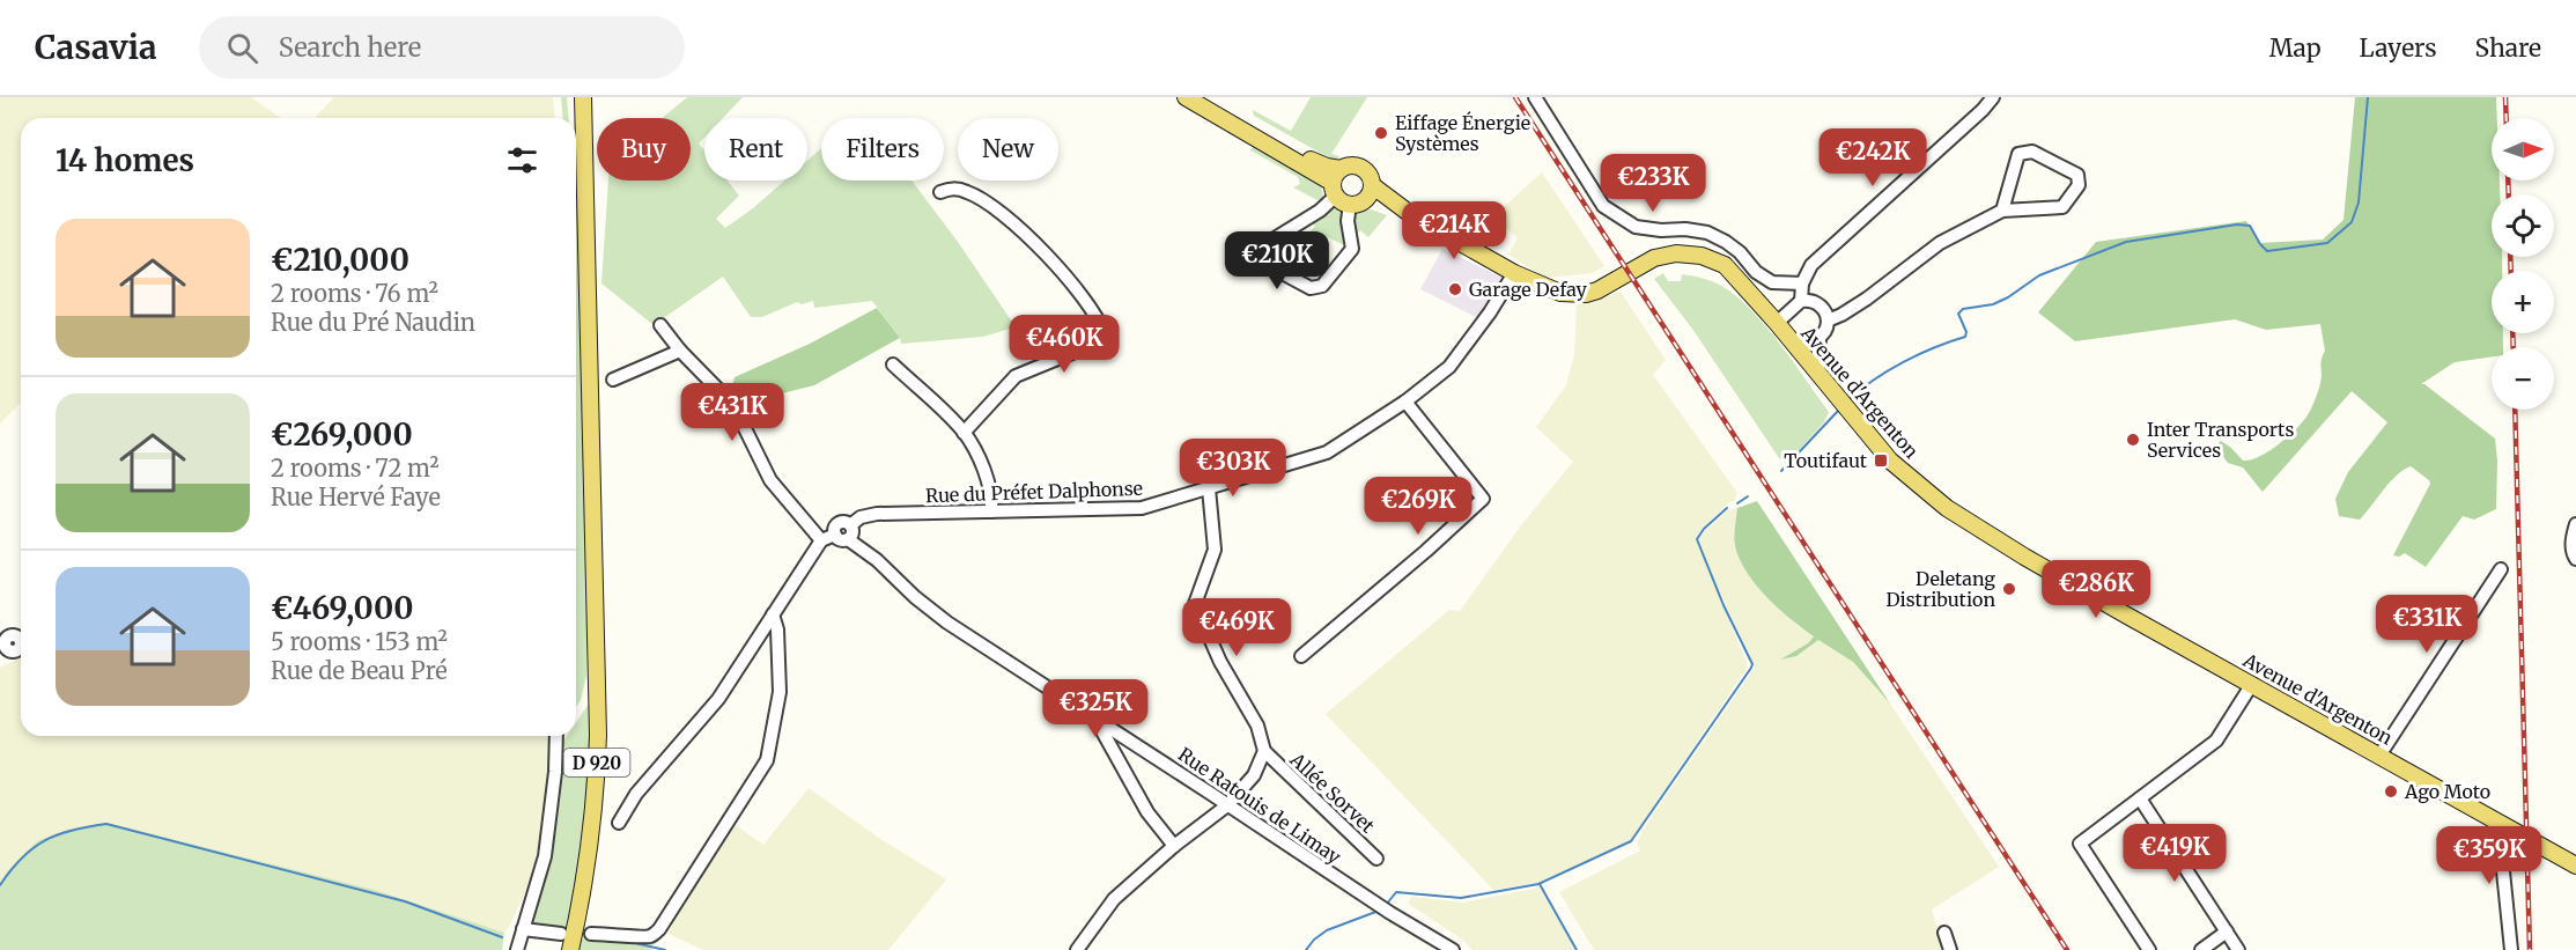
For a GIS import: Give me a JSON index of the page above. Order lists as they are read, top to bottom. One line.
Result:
{"streets":{"main road":["Avenue d'Argenton","D 920"],"street":["Rue du Préfet Dalphonse","Allée Sorvet","Rue Ratouis de Limay"]},"crossings":[["Avenue d'Argenton","Rue du Préfet Dalphonse"],["Rue du Préfet Dalphonse","Rue Ratouis de Limay"]],"places":{"other":["Eiffage Énergie Systèmes","Garage Defay","Inter Transports Services","Deletang Distribution","Ago Moto"],"transit":["Toutifaut"]},"north":"right","page":{"header":"Casavia","search":"Search here","nav":["Map","Layers","Share"],"map_buttons":["+","−"],"chip":["Buy","Rent","Filters","New"],"heading":"14 homes","price":["€242K","€233K","€214K","€210K","€460K","€431K","€303K","€269K","€286K","€331K","€469K","€325K","€419K","€359K"],"list":[{"name":"€210,000","note":"2 rooms · 76 m² · Rue du Pré Naudin"},{"name":"€269,000","note":"2 rooms · 72 m² · Rue Hervé Faye"},{"name":"€469,000","note":"5 rooms · 153 m² · Rue de Beau Pré"}]}}
